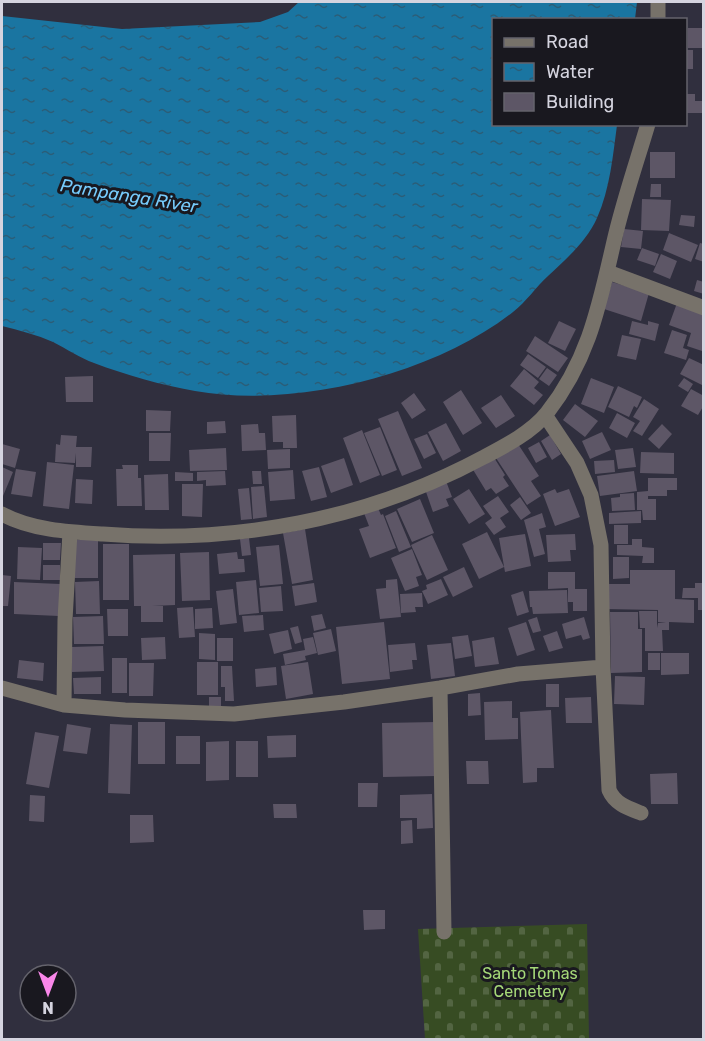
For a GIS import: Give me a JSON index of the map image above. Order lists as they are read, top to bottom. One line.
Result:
{"water":["Pampanga River"],"parks":["Santo Tomas Cemetery"],"legend":["Road","Water","Building"],"north":"bottom"}
